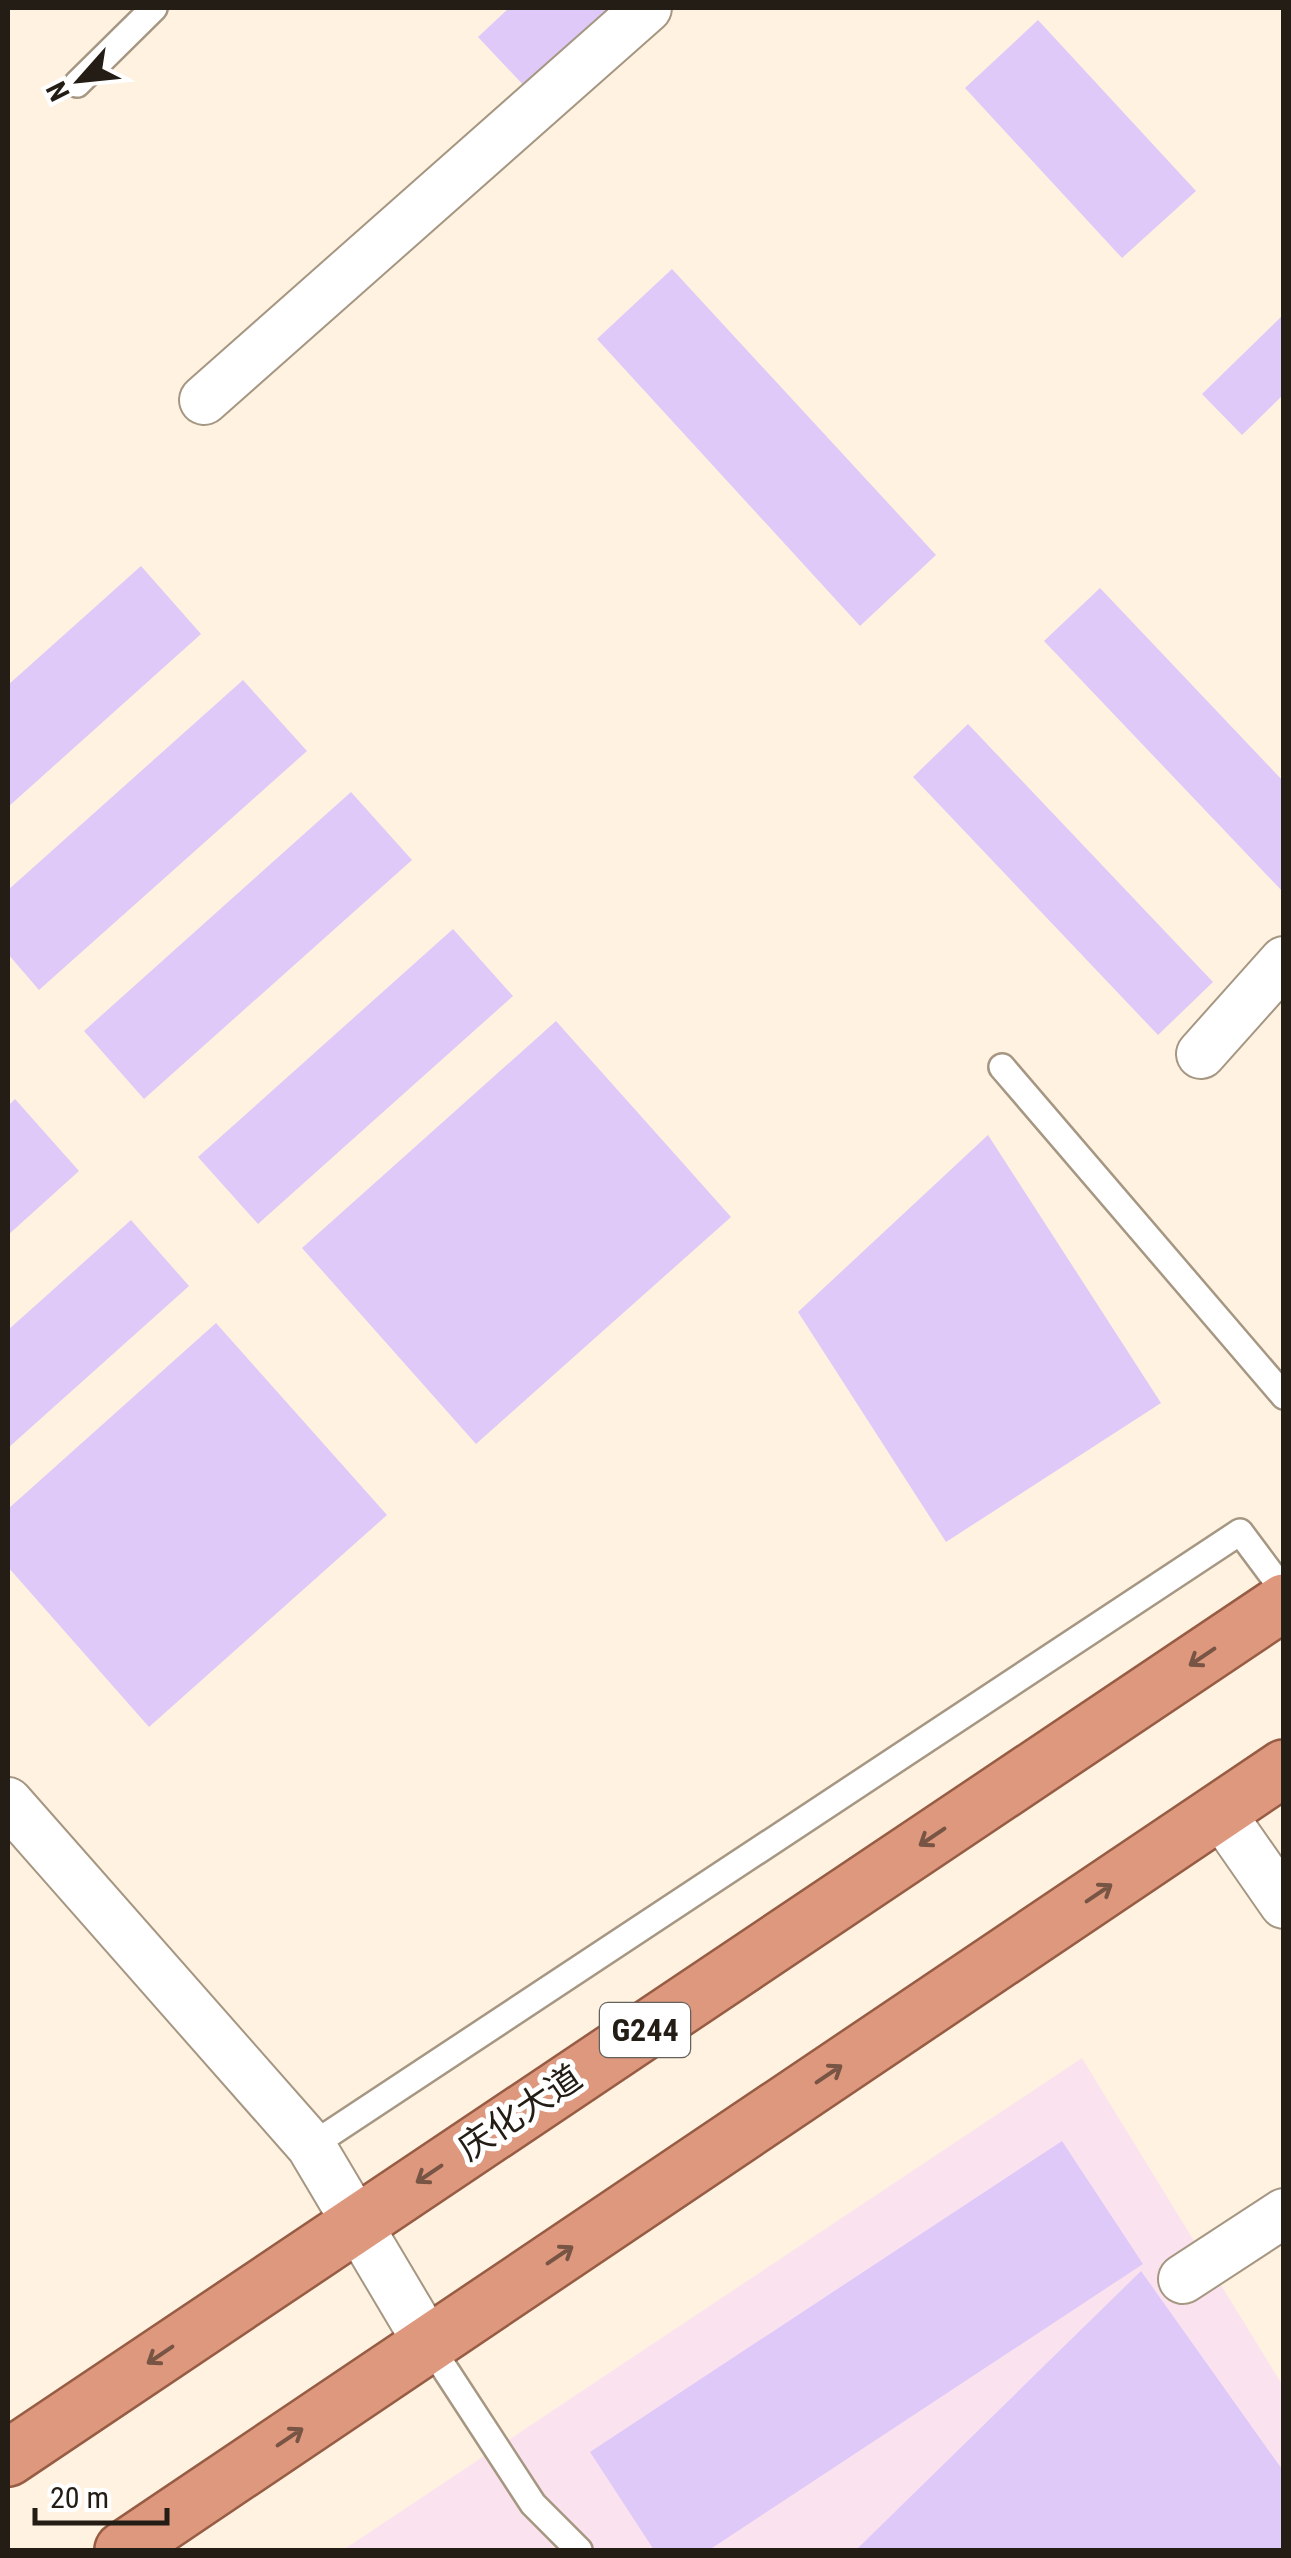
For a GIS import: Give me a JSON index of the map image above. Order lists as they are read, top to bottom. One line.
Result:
{"streets":{"highway":["G244","庆化大道"]},"scale_bar":"20 m","north":"bottom left"}
